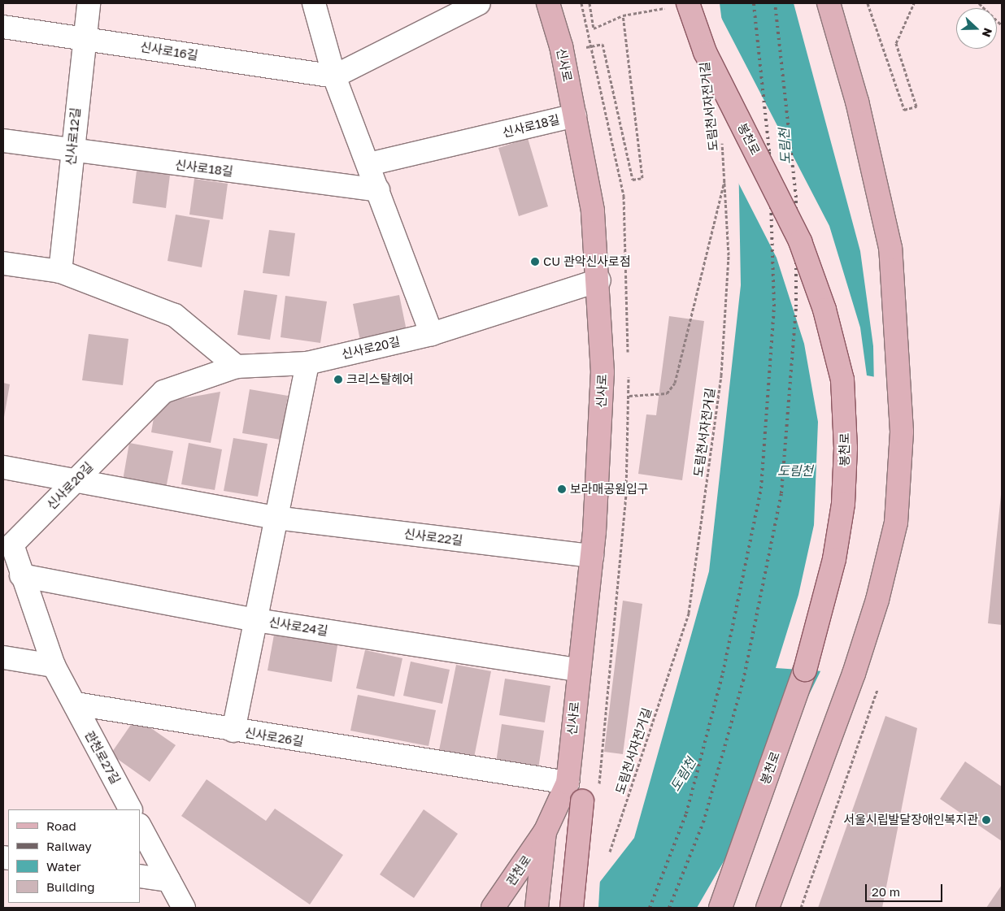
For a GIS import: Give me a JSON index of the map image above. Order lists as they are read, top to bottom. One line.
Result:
{"streets":{"main road":["신사로","봉천로","관천로"],"street":["신사로16길","신사로18길","신사로12길","신사로20길","신사로22길","신사로24길","신사로26길","관천로27길"],"path":["도림천서자전거길"]},"crossings":[["신사로16길","신사로12길"],["신사로","신사로18길"],["신사로","신사로20길"],["신사로","신사로22길"],["신사로","신사로24길"],["신사로","신사로26길"],["신사로","관천로"],["신사로18길","신사로12길"],["신사로20길","신사로22길"],["신사로20길","신사로24길"],["신사로26길","관천로27길"]],"water":["도림천"],"places":["CU 관악신사로점","크리스탈헤어","보라매공원입구","서울시립발달장애인복지관"],"legend":["Road","Railway","Water","Building"],"scale_bar":"20 m","north":"right"}
